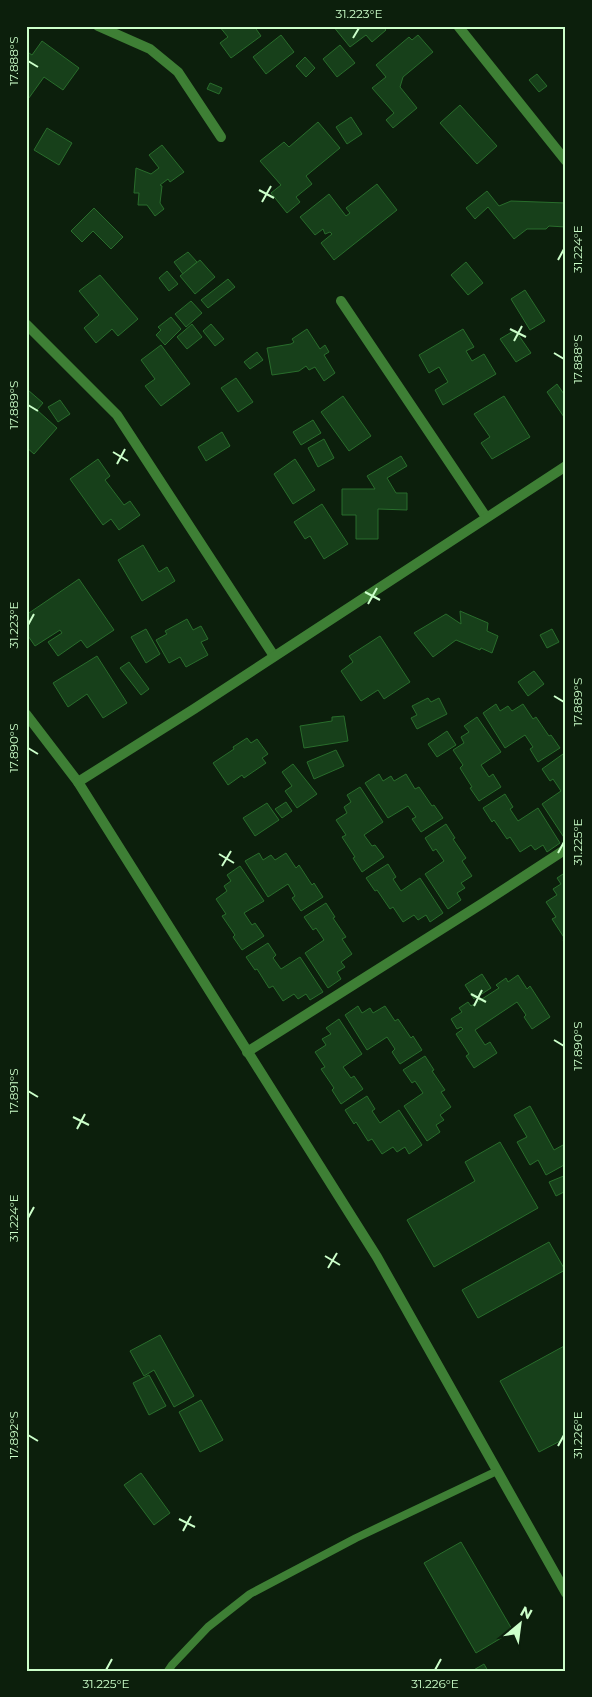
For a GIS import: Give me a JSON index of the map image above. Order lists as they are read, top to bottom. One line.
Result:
{"north":"top right","coordinates":["31.223°E","17.888°S","31.224°E","17.889°S","17.890°S","31.225°E","17.891°S","17.892°S","31.226°E"]}
